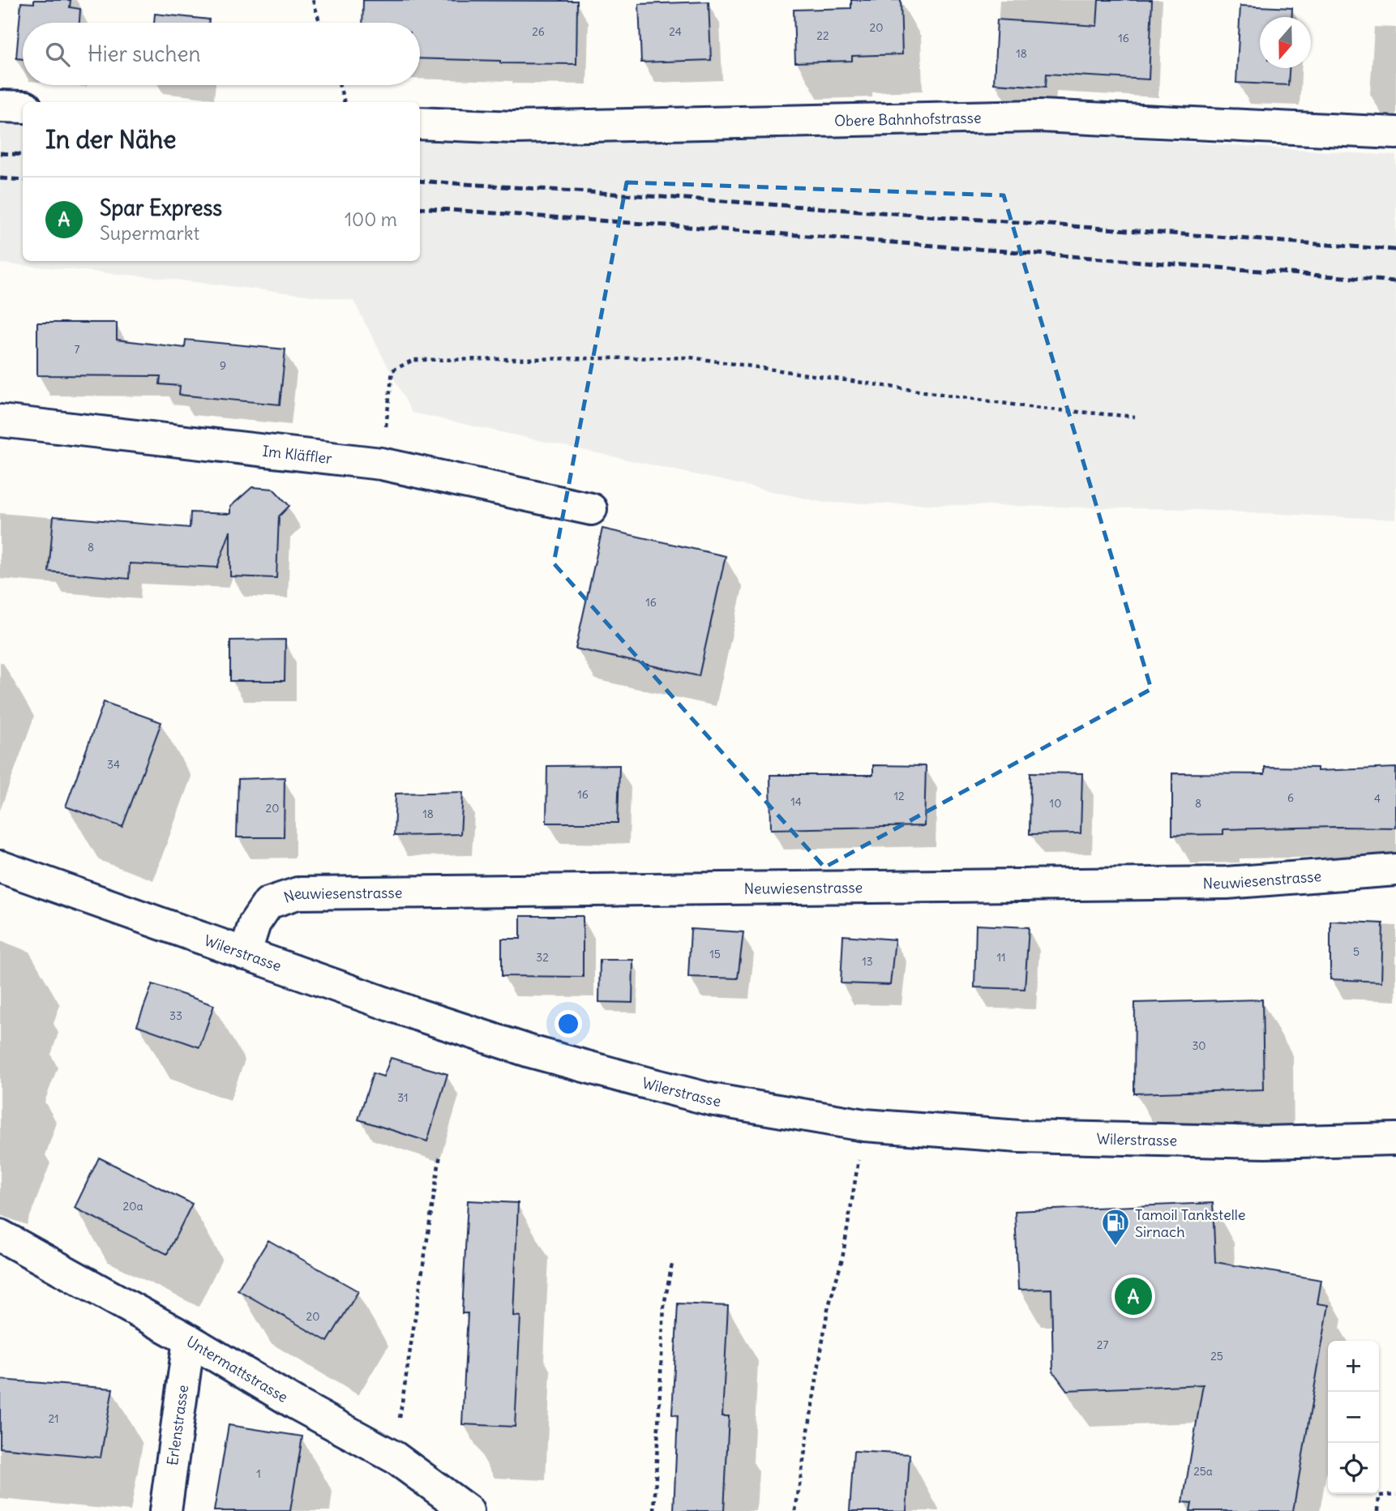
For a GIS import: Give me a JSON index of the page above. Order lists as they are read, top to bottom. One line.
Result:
{"streets":{"street":["Obere Bahnhofstrasse","Im Kläffler","Neuwiesenstrasse","Wilerstrasse","Untermattstrasse","Erlenstrasse"]},"crossings":[["Neuwiesenstrasse","Wilerstrasse"],["Untermattstrasse","Erlenstrasse"]],"places":{"fuel station":["Tamoil Tankstelle Sirnach"]},"house_numbers":["20","26","24","22","16","18","7","9","8","16","34","16","12","6","4","14","10","8","20","18","5","15","32","11","13","33","30","31","20a","20","27","25","21","25a","1"],"north":"bottom","page":{"search":"Hier suchen","heading":"In der Nähe","list":[{"mark":"A","name":"Spar Express","note":"Supermarkt","value":"100 m"}],"pins":"A","map_buttons":["+","−"]}}
